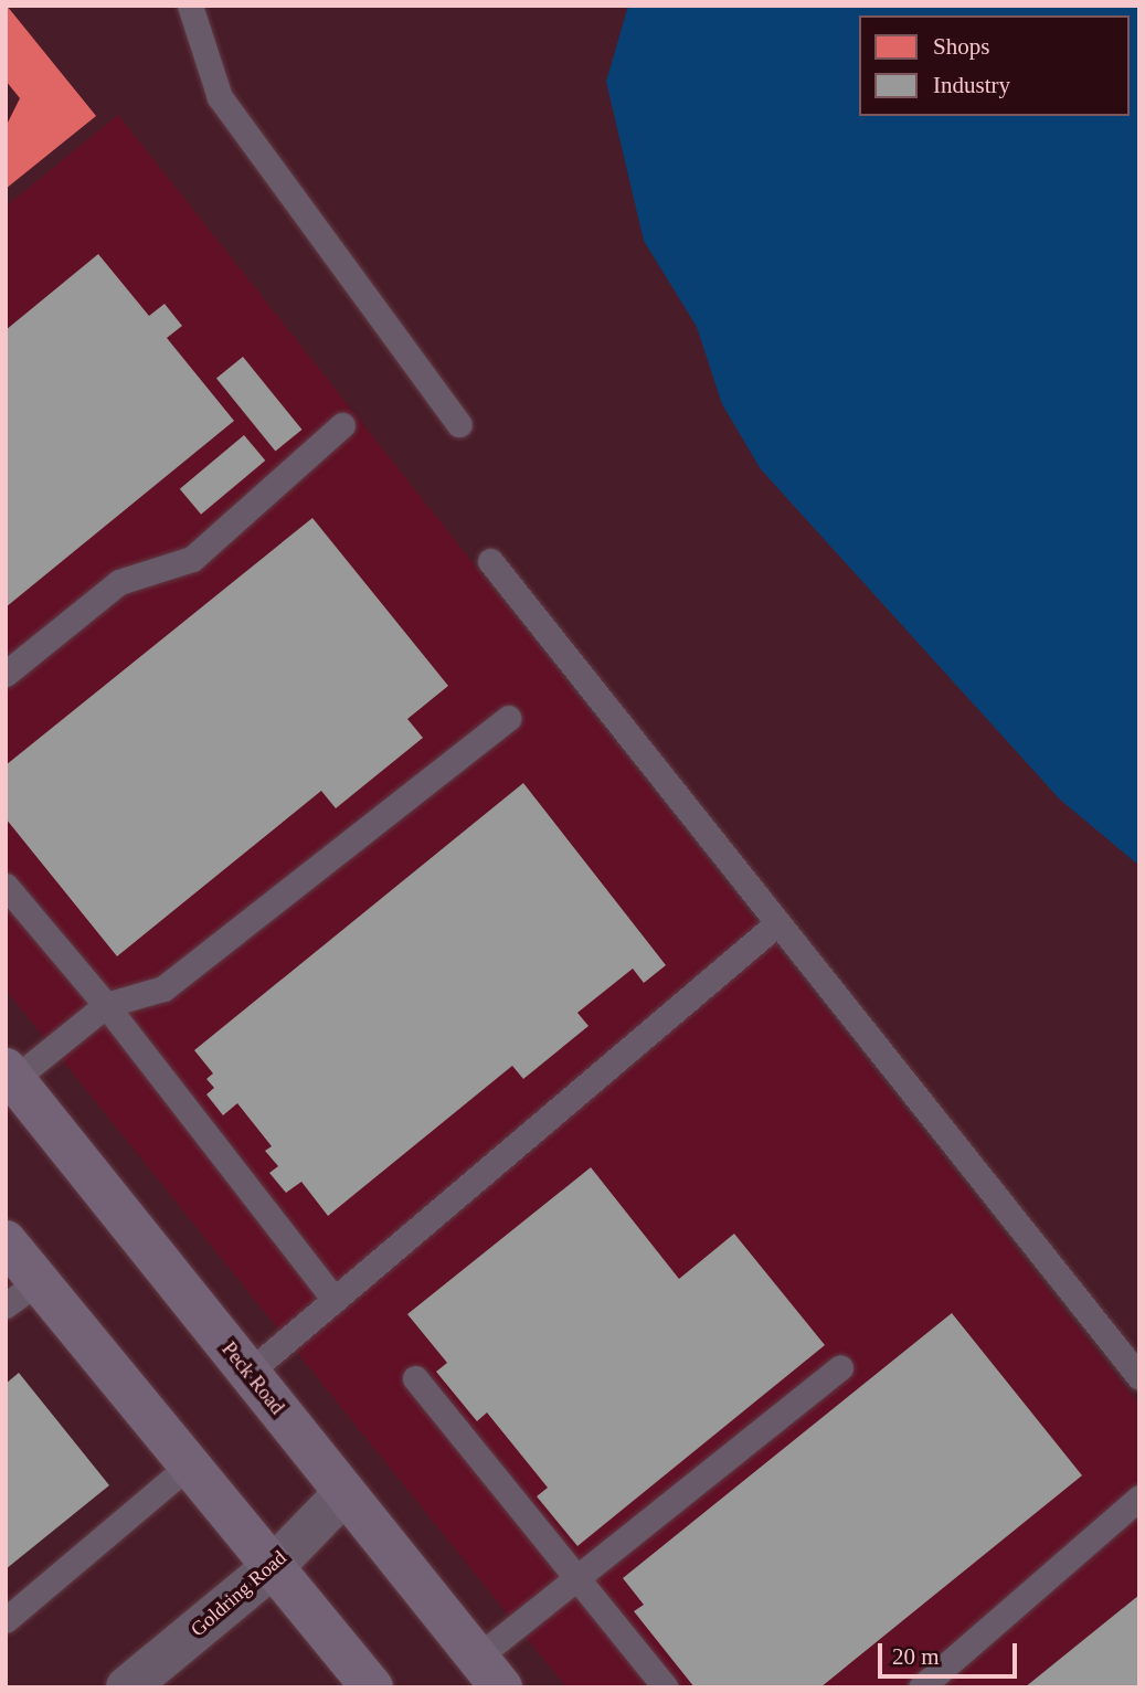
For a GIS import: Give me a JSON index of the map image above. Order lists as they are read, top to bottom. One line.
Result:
{"streets":{"main road":["Peck Road"],"street":["Goldring Road"]},"crossings":[["Peck Road","Goldring Road"]],"legend":["Shops","Industry"],"scale_bar":"20 m"}
